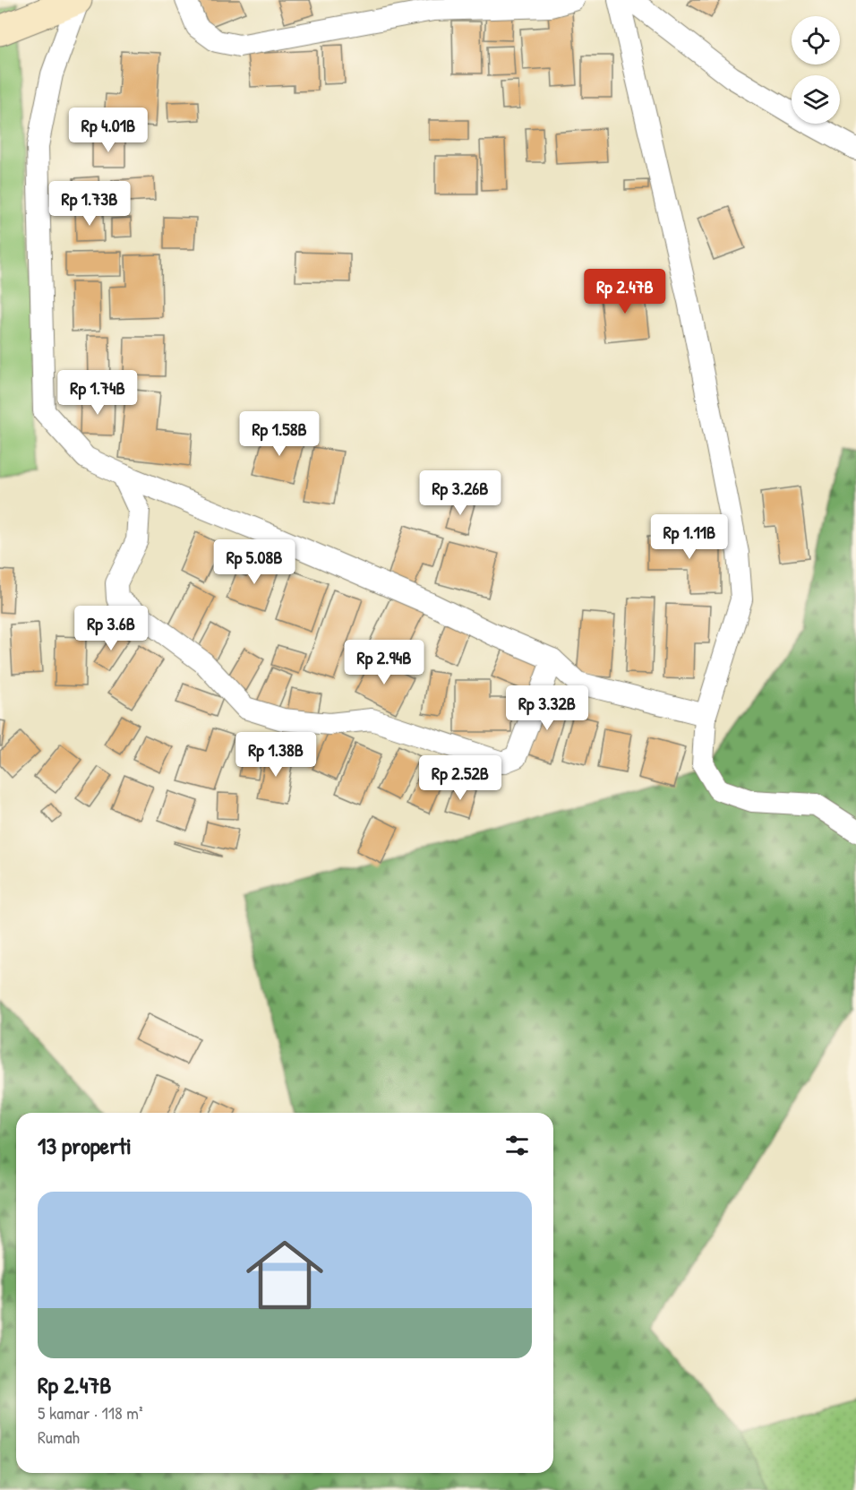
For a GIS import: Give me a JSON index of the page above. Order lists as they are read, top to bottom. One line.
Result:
{"page":{"price":["Rp 4.01B","Rp 1.73B","Rp 2.47B","Rp 1.74B","Rp 1.58B","Rp 3.26B","Rp 1.11B","Rp 5.08B","Rp 3.6B","Rp 2.94B","Rp 3.32B","Rp 1.38B","Rp 2.52B"],"heading":"13 properti","list":[{"name":"Rp 2.47B","note":"5 kamar · 118 m² · Rumah"}]}}
